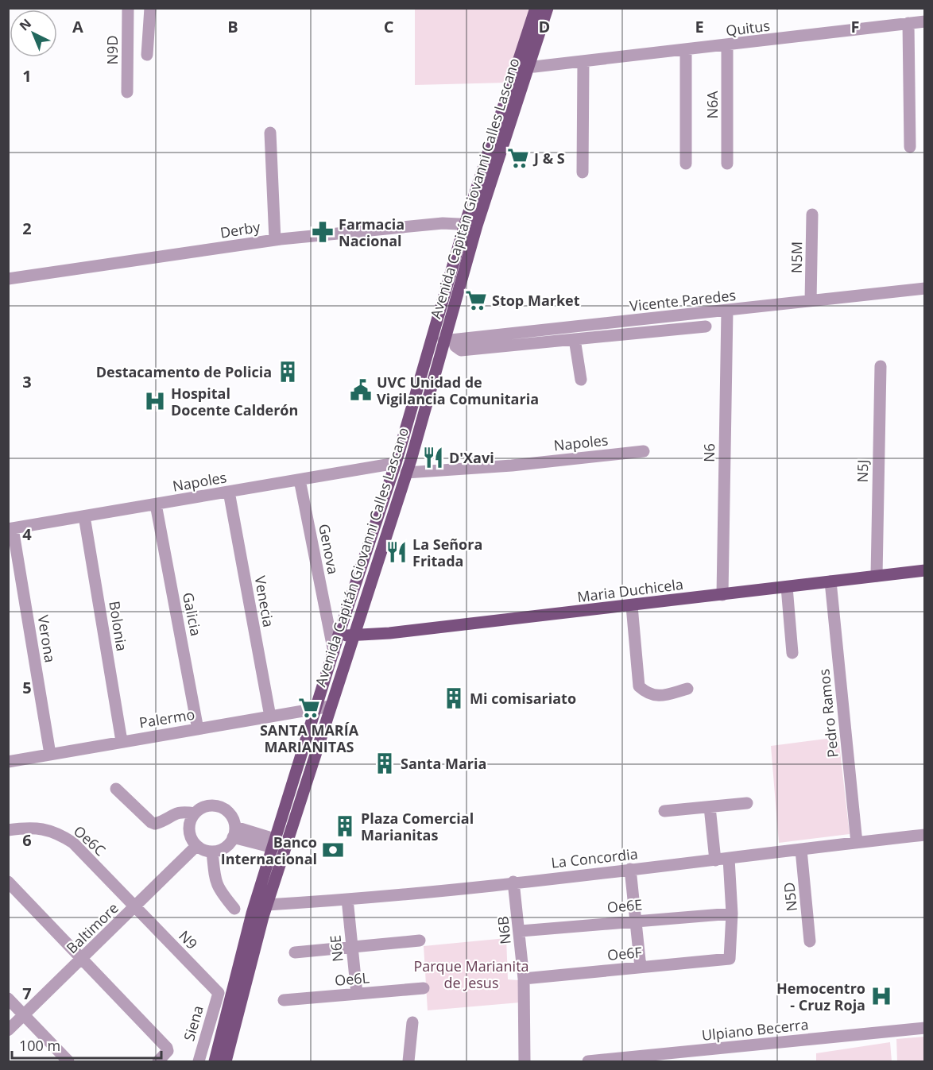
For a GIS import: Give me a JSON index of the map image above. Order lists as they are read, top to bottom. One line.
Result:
{"streets":{"main road":["Avenida Capitán Giovanni Calles Lascano","Maria Duchicela"],"street":["Quitus","N9D","N6A","Derby","N5M","Vicente Paredes","Napoles","N6","N5J","Genova","Venecia","Galicia","Bolonia","Verona","Pedro Ramos","Palermo","Oe6C","La Concordia","N5D","Oe6E","Baltimore","N6B","N9","N6E","Oe6F","Oe6L","Siena","Ulpiano Becerra"]},"crossings":[["Quitus","N6A"],["Quitus","Avenida Capitán Giovanni Calles Lascano"],["Avenida Capitán Giovanni Calles Lascano","Derby"],["Avenida Capitán Giovanni Calles Lascano","Vicente Paredes"],["Avenida Capitán Giovanni Calles Lascano","Napoles"],["Avenida Capitán Giovanni Calles Lascano","Genova"],["Avenida Capitán Giovanni Calles Lascano","Maria Duchicela"],["Avenida Capitán Giovanni Calles Lascano","Palermo"],["Avenida Capitán Giovanni Calles Lascano","La Concordia"],["N5M","Vicente Paredes"],["Vicente Paredes","N6"],["Napoles","Genova"],["Napoles","Venecia"],["Napoles","Galicia"],["Napoles","Bolonia"],["Napoles","Verona"],["N6","Maria Duchicela"],["N5J","Maria Duchicela"],["Maria Duchicela","Pedro Ramos"],["Venecia","Palermo"],["Galicia","Palermo"],["Bolonia","Palermo"],["Verona","Palermo"],["Pedro Ramos","La Concordia"],["Oe6C","Baltimore"],["Oe6C","N9"],["La Concordia","N5D"],["La Concordia","N6B"],["La Concordia","N6E"],["Oe6E","N6B"],["Oe6E","Oe6F"],["Baltimore","N9"],["Baltimore","Siena"],["N6B","Oe6F"],["N9","Siena"],["N6E","Oe6L"]],"parks":["Parque Marianita de Jesus"],"places":{"supermarket":["J & S","Stop Market","SANTA MARÍA MARIANITAS"],"pharmacy":["Farmacia Nacional"],"building":["Destacamento de Policia","Mi comisariato","Santa Maria","Plaza Comercial Marianitas"],"public building":["UVC Unidad de Vigilancia Comunitaria"],"hospital":["Hospital Docente Calderón","Hemocentro - Cruz Roja"],"restaurant":["D'Xavi","La Señora Fritada"],"bank":["Banco Internacional"]},"scale_bar":"100 m","north":"top left","grid":{"columns":["A","B","C","D","E","F"],"rows":["1","2","3","4","5","6","7"]}}
